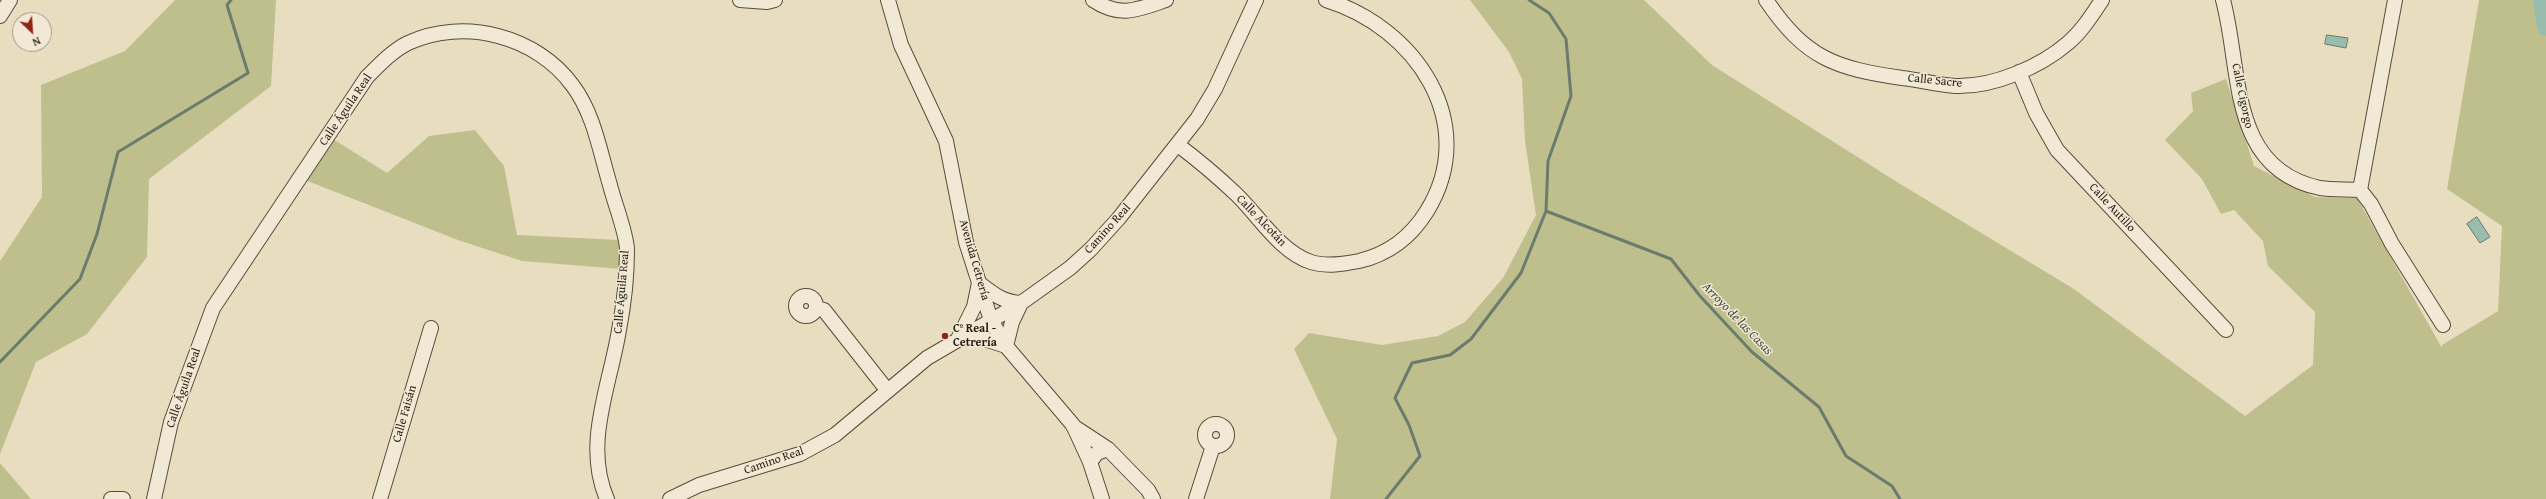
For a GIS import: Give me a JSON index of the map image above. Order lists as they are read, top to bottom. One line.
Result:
{"streets":{"street":["Calle Sacre","Calle Cigorgo","Calle Águila Real","Calle Autillo","Calle Alcotán","Camino Real","Avenida Cetrería","Calle Faisán"]},"crossings":[["Calle Sacre","Calle Autillo"],["Calle Alcotán","Camino Real"],["Camino Real","Avenida Cetrería"]],"water":["Arroyo de las Casas"],"places":["Cº Real - Cetrería"],"north":"bottom right"}
